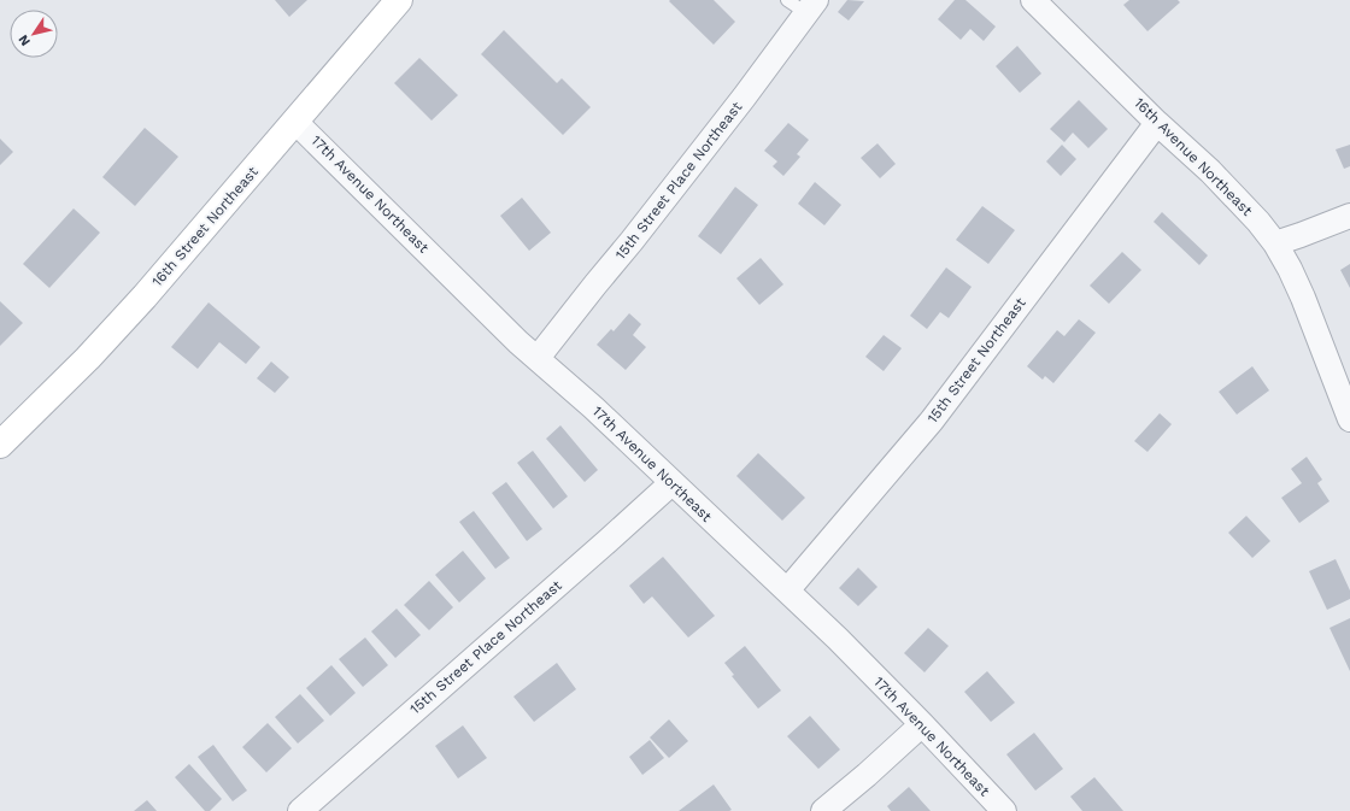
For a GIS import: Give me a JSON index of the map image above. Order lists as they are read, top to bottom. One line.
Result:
{"streets":{"main road":["16th Street Northeast"],"street":["16th Avenue Northeast","15th Street Place Northeast","17th Avenue Northeast","15th Street Northeast"]},"crossings":[["16th Avenue Northeast","15th Street Northeast"],["15th Street Place Northeast","17th Avenue Northeast"],["17th Avenue Northeast","16th Street Northeast"],["17th Avenue Northeast","15th Street Northeast"]],"north":"bottom left"}
